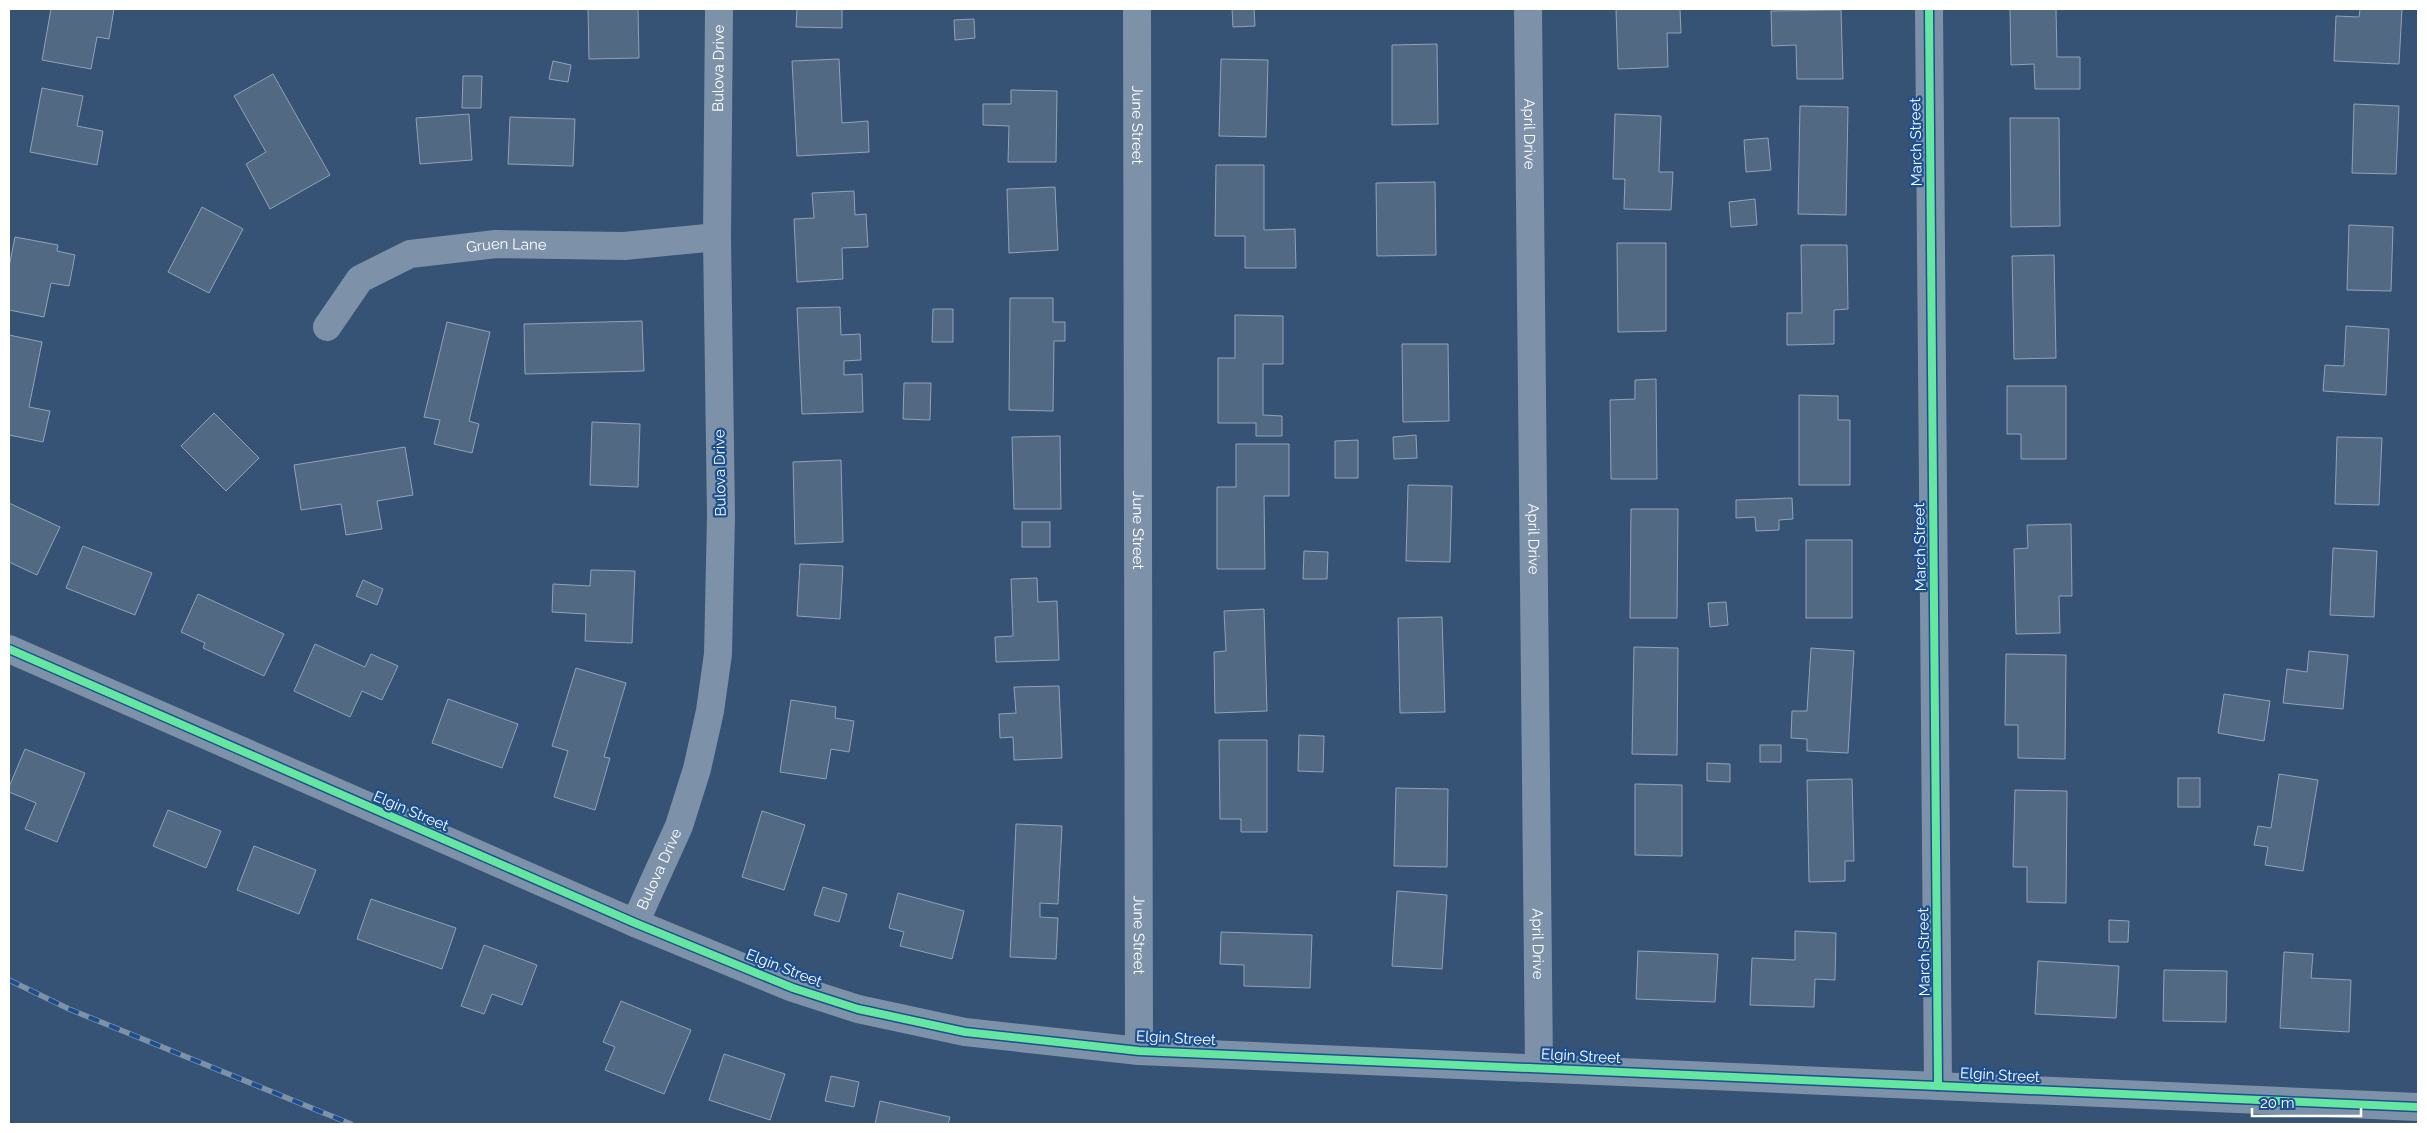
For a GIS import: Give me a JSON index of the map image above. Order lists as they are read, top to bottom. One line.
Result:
{"streets":{"street":["Bulova Drive","June Street","April Drive","March Street","Gruen Lane","Elgin Street"]},"crossings":[["Bulova Drive","Gruen Lane"],["Bulova Drive","Elgin Street"],["June Street","Elgin Street"],["April Drive","Elgin Street"],["March Street","Elgin Street"]],"scale_bar":"20 m"}
